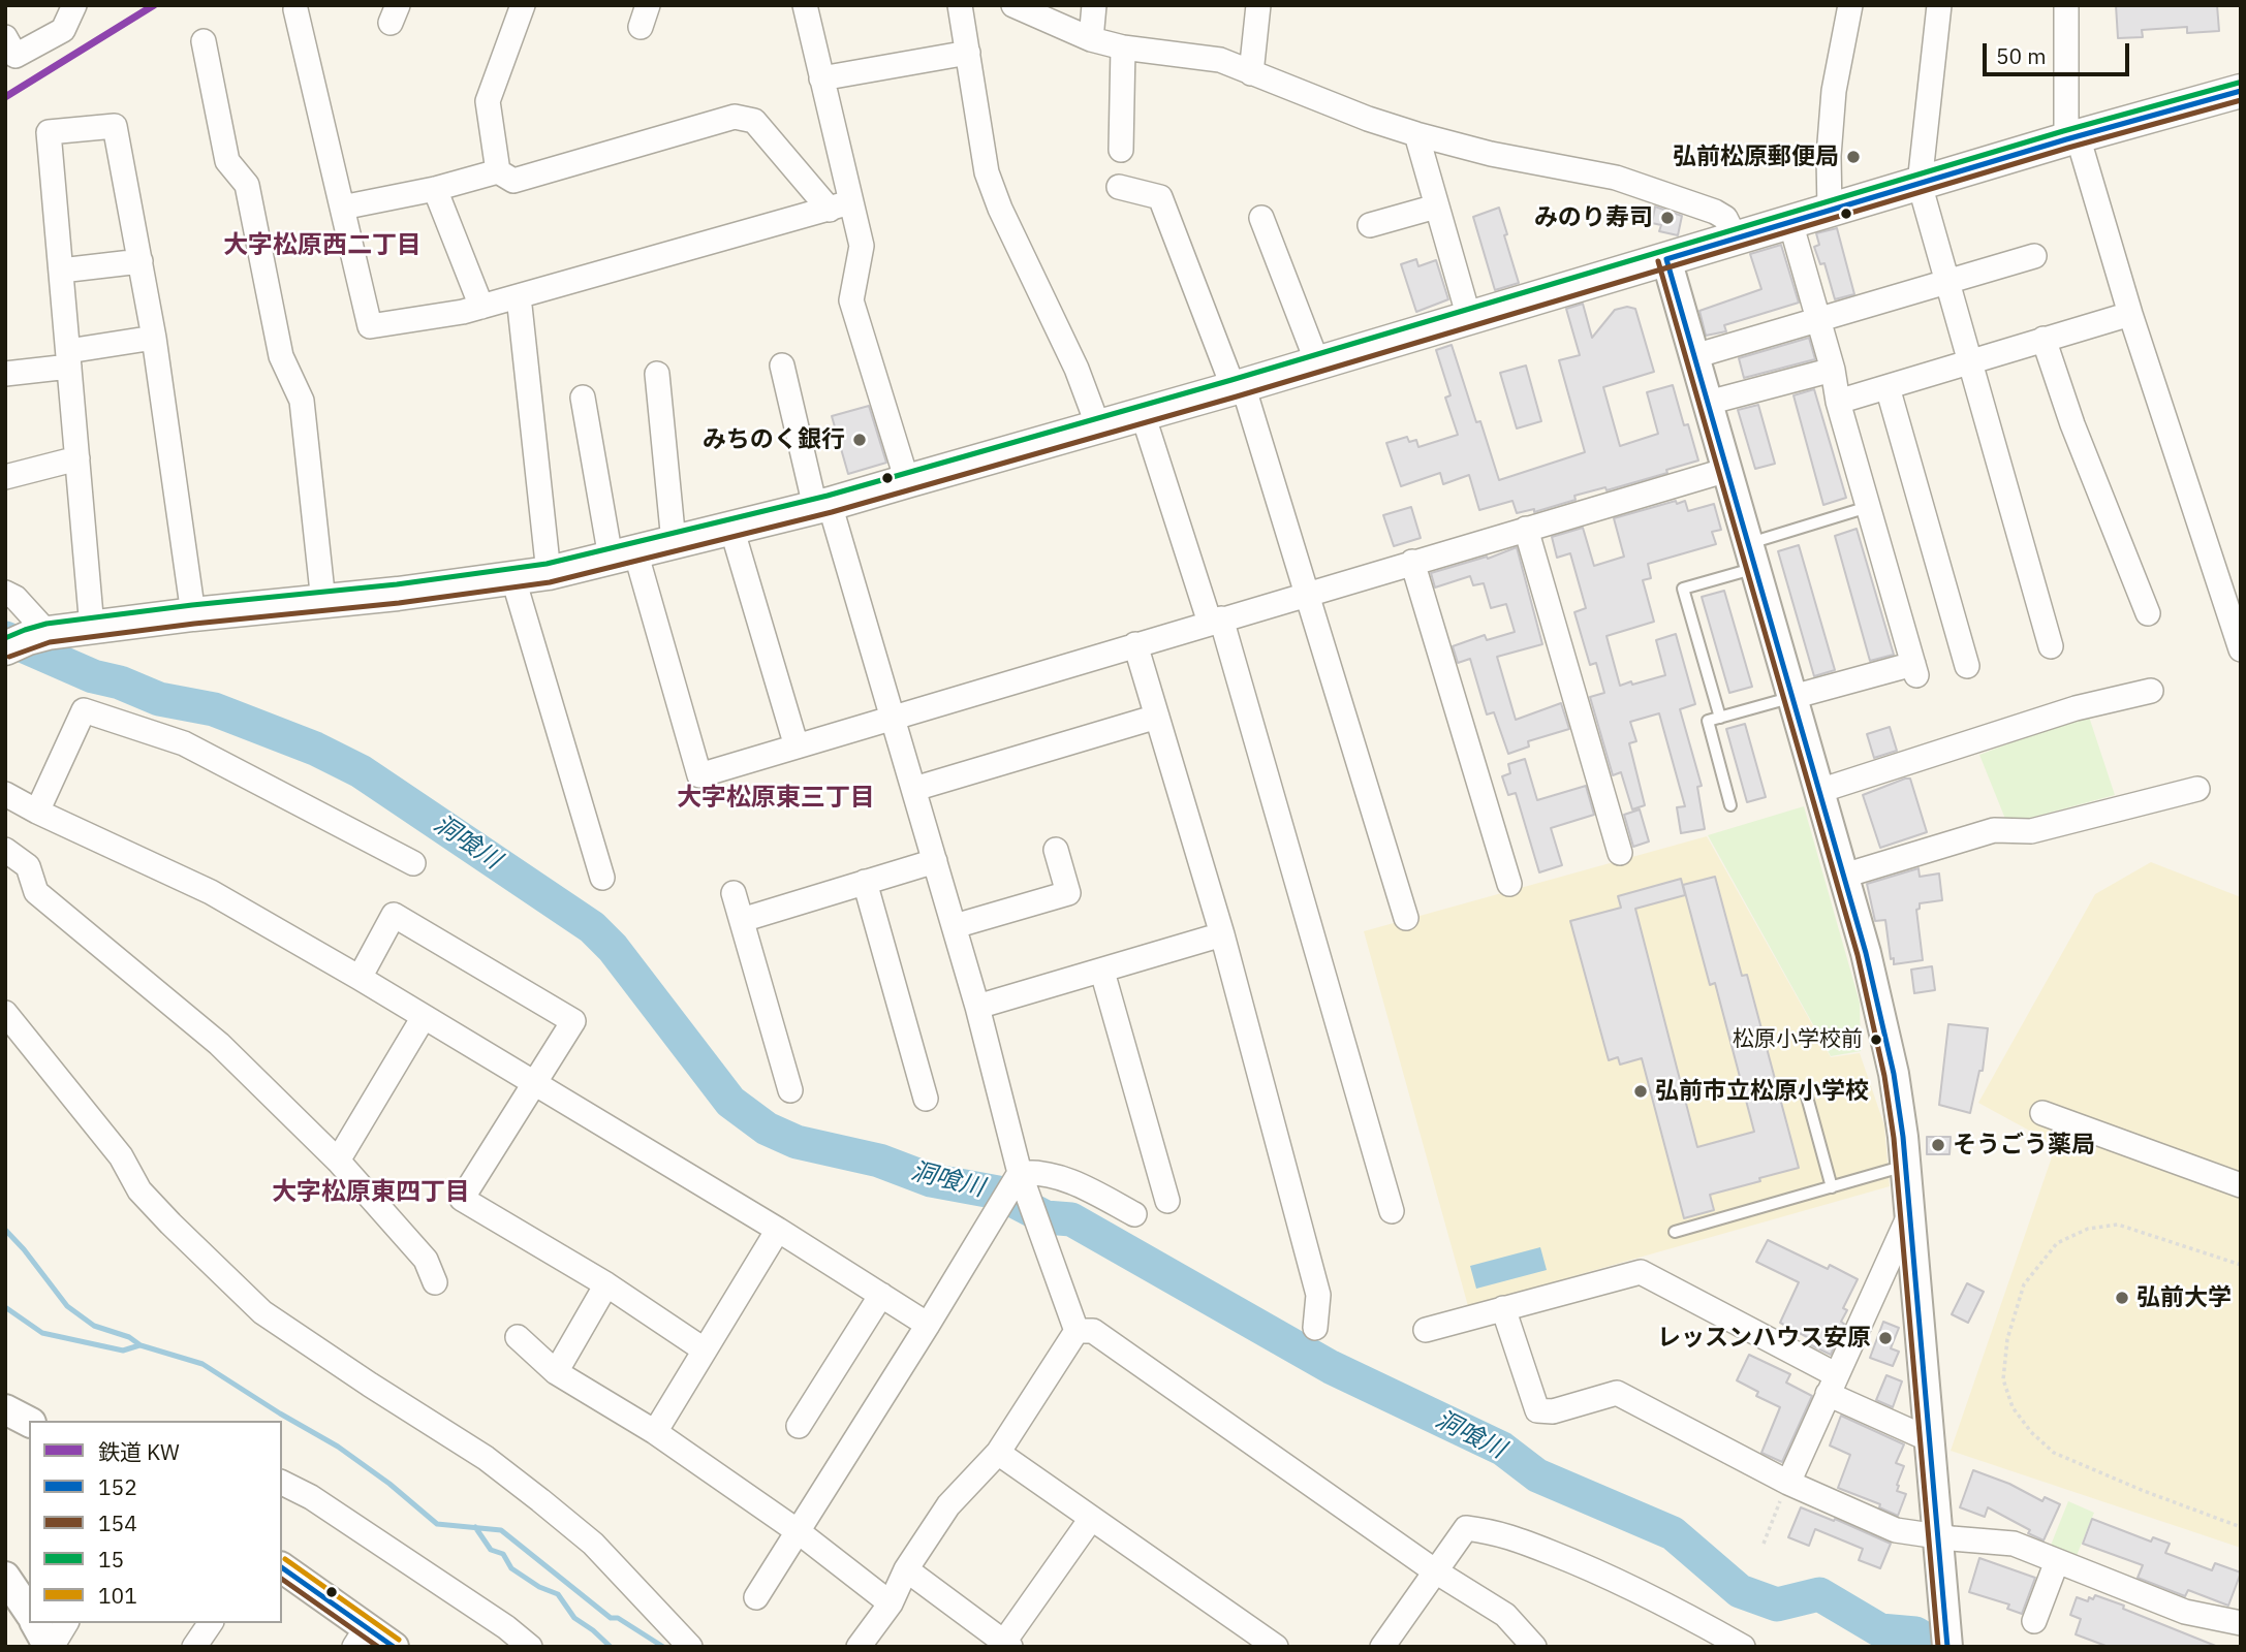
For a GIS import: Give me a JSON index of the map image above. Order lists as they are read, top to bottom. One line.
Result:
{"districts":["大字松原西二丁目","大字松原東三丁目","大字松原東四丁目"],"water":["洞喰川"],"places":["弘前松原郵便局","みのり寿司","みちのく銀行","松原小学校前","弘前市立松原小学校","そうごう薬局","弘前大学","レッスンハウス安原"],"lines":["rail line KW","transit line 15","transit line 152","transit line 154","transit line 101"],"legend":["鉄道 KW","152","154","15","101"],"scale_bar":"50 m"}
